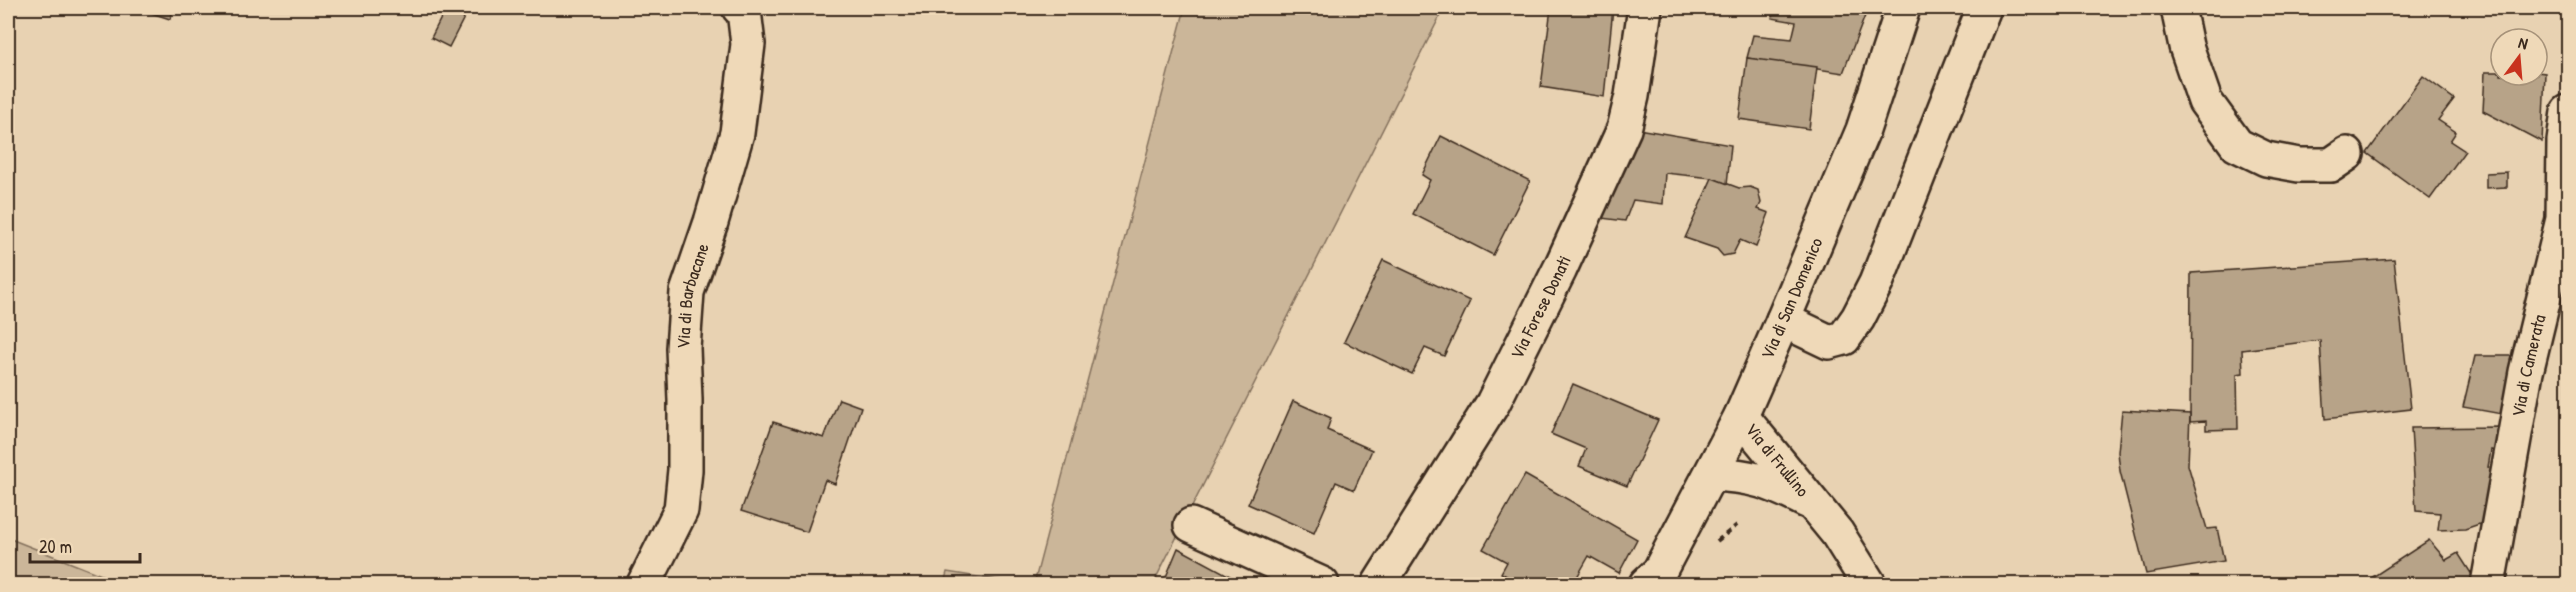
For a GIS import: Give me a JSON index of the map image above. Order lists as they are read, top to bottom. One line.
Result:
{"streets":{"street":["Via di Barbacane","Via di San Domenico","Via Forese Donati","Via di Camerata","Via di Frullino"]},"crossings":[["Via di San Domenico","Via di Frullino"]],"scale_bar":"20 m","north":"top"}
